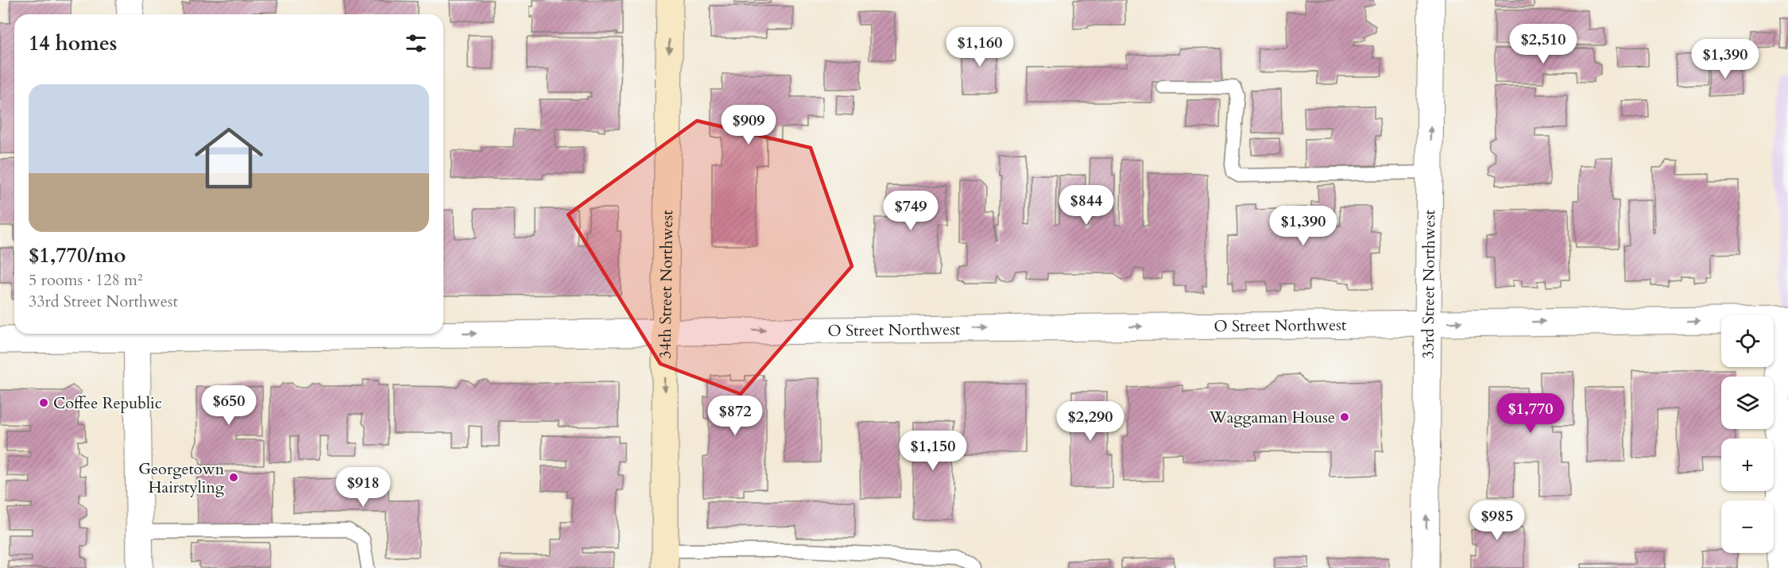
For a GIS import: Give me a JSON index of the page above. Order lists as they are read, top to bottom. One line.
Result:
{"streets":{"street":["34th Street Northwest","33rd Street Northwest","O Street Northwest"]},"crossings":[["34th Street Northwest","O Street Northwest"],["33rd Street Northwest","O Street Northwest"]],"one_way":["34th Street Northwest","33rd Street Northwest","O Street Northwest"],"places":["Coffee Republic","Waggaman House","Georgetown Hairstyling"],"page":{"heading":"14 homes","price":["$2,510","$1,160","$1,390","$909","$844","$749","$1,390","$650","$1,770","$872","$2,290","$1,150","$918","$985"],"list":[{"name":"$1,770/mo","note":"5 rooms · 128 m² · 33rd Street Northwest"}],"map_buttons":["+","−"]}}
